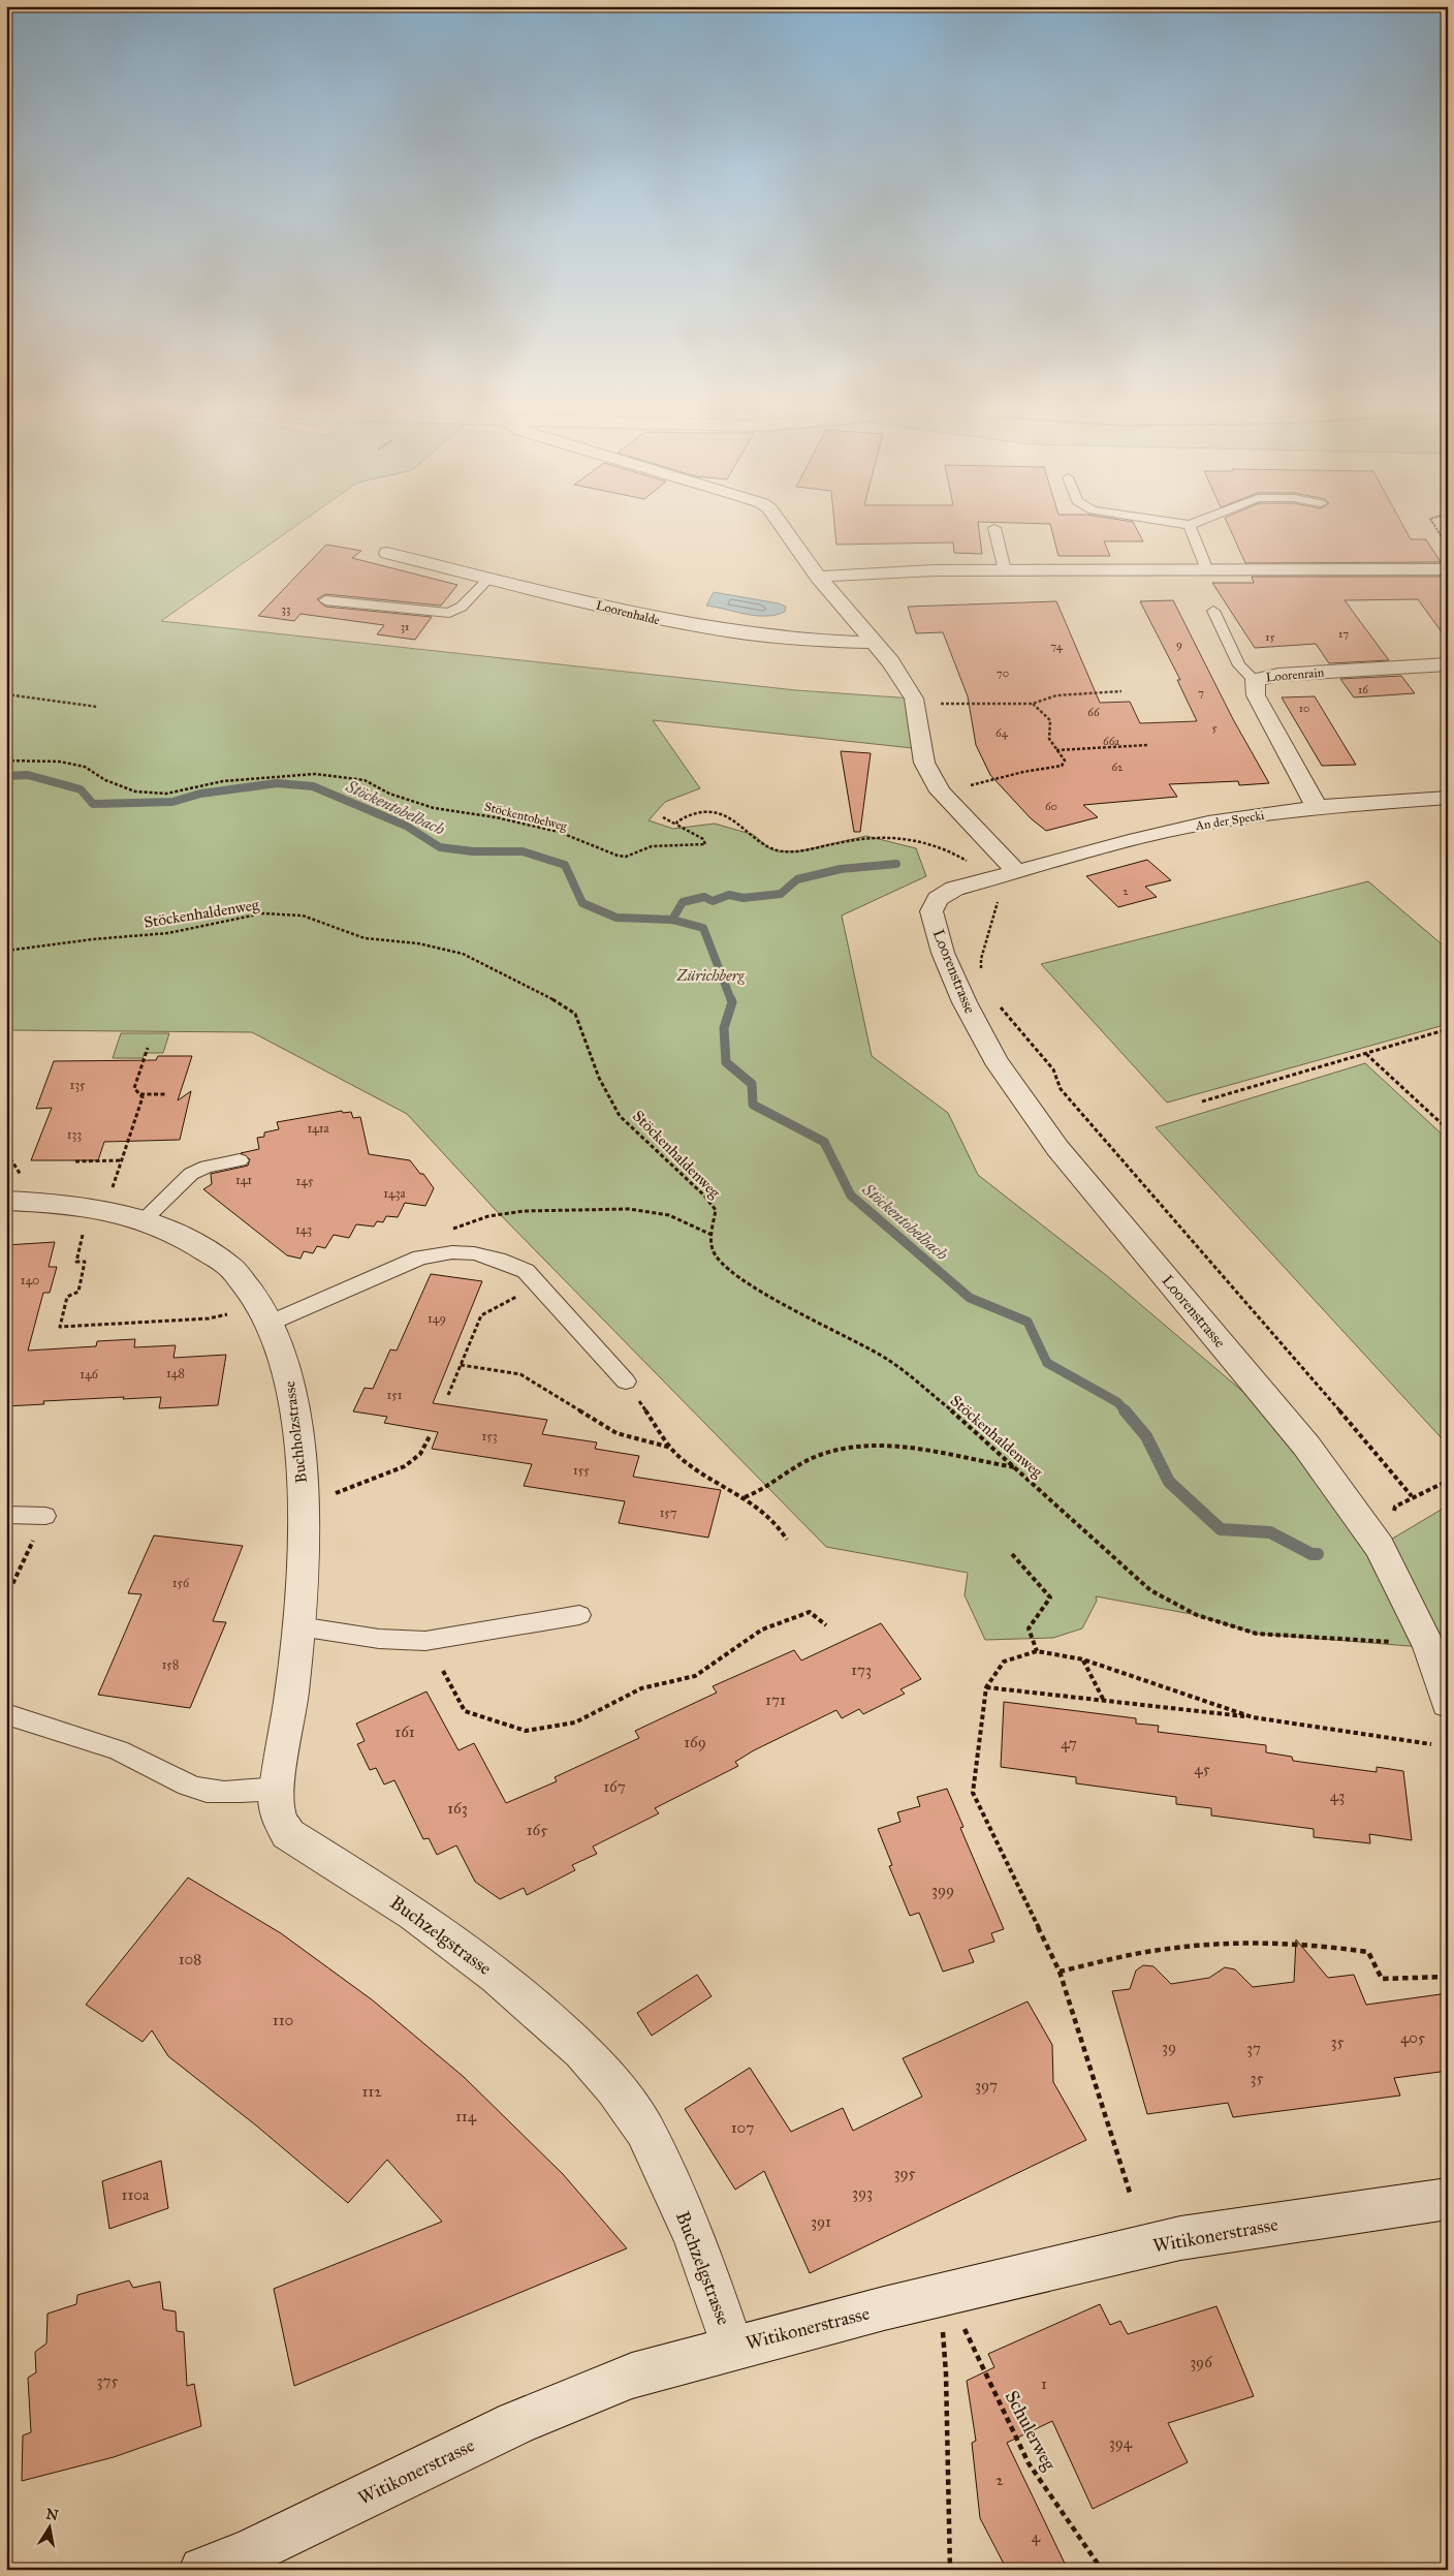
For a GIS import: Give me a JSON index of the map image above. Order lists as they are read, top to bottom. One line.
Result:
{"streets":{"street":["Loorenhalde","Loorenrain","An der Specki","Loorenstrasse","Buchholzstrasse","Buchzelgstrasse","Witikonerstrasse"],"path":["Stöckentobelweg","Stöckenhaldenweg","Schulerweg"]},"crossings":[["Loorenrain","An der Specki"],["An der Specki","Loorenstrasse"],["Buchholzstrasse","Buchzelgstrasse"],["Buchzelgstrasse","Witikonerstrasse"]],"water":["Stöckentobelbach"],"parks":["Zürichberg"],"house_numbers":["33","31","17","15","9","74","70","16","7","10","66","5","64","66a","62","60","2","135","141a","133","141","145","143a","143","140","149","148","146","151","153","155","157","156","158","173","171","161","169","47","45","167","43","163","165","399","108","110","405","35","39","37","35","397","112","114","107","395","393","110a","391","396","375","1","394","2","4"],"north":"top"}
